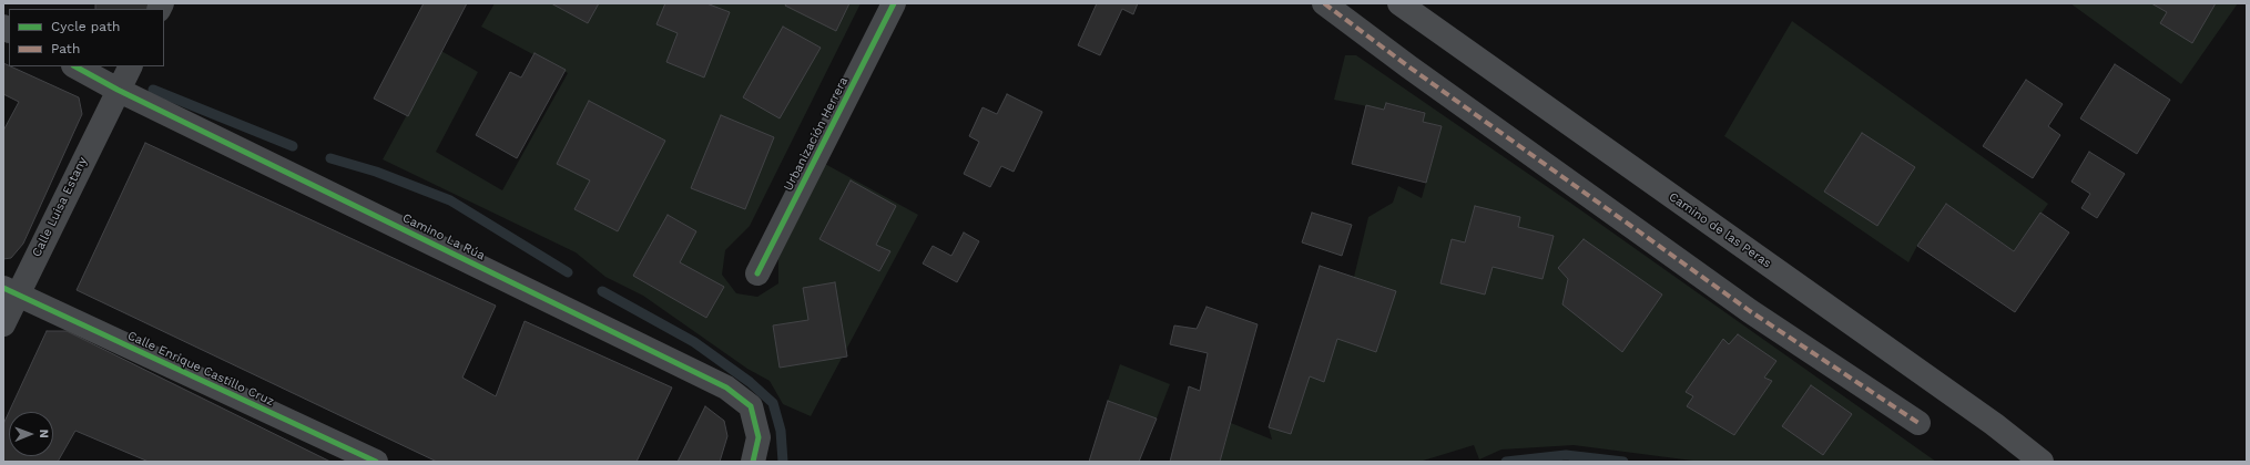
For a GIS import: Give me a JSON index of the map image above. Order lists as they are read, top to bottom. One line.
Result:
{"streets":{"main road":["Camino de las Peras"],"street":["Urbanización Herrera","Calle Luisa Estany","Camino La Rúa","Calle Enrique Castillo Cruz"]},"crossings":[["Calle Luisa Estany","Camino La Rúa"],["Calle Luisa Estany","Calle Enrique Castillo Cruz"]],"legend":["Cycle path","Path"],"north":"right"}
